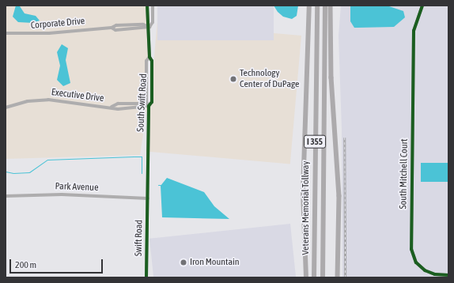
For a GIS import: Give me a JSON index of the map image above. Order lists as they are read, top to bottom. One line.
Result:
{"streets":{"highway":["I 355","Veterans Memorial Tollway"],"street":["Corporate Drive","Executive Drive","South Swift Road","South Mitchell Court","Park Avenue","Swift Road"]},"crossings":[["Corporate Drive","South Swift Road"],["Executive Drive","South Swift Road"],["South Swift Road","Park Avenue"],["South Swift Road","Swift Road"],["Park Avenue","Swift Road"]],"places":["Technology Center of DuPage","Iron Mountain"],"scale_bar":"200 m"}
